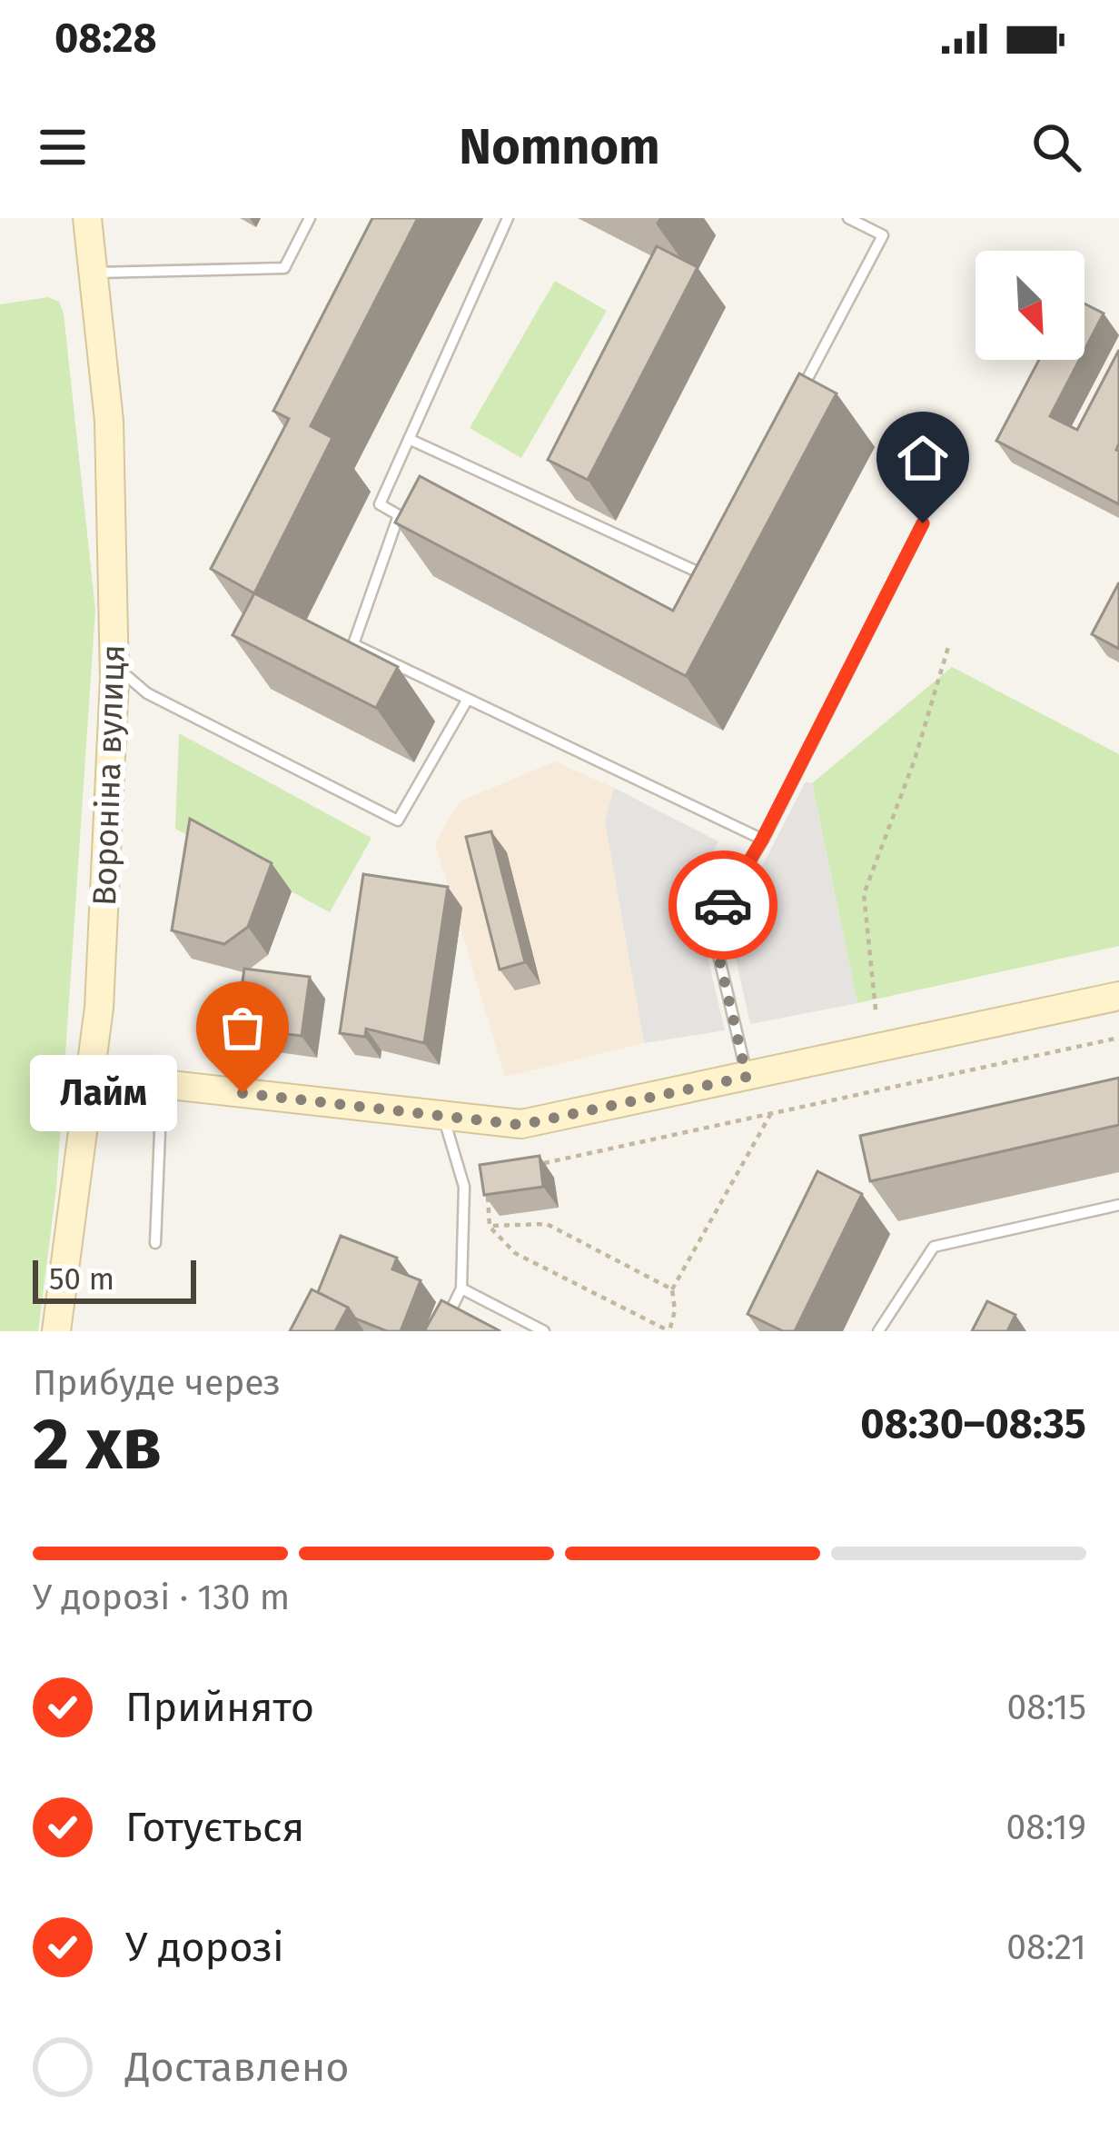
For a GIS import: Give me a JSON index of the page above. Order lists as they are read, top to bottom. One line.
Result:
{"streets":{"street":["Вороніна вулиця"]},"places":["Лайм"],"scale_bar":"50 m","north":"bottom right","page":{"status":"08:28","header":"Nomnom","bubble":"Лайм","scale":"50 m","heading":["2 хв","Прибуде через","08:30–08:35"],"bar":"У дорозі · 130 m","list":[["Прийнято","08:15"],["Готується","08:19"],["У дорозі","08:21"],"Доставлено"]}}
